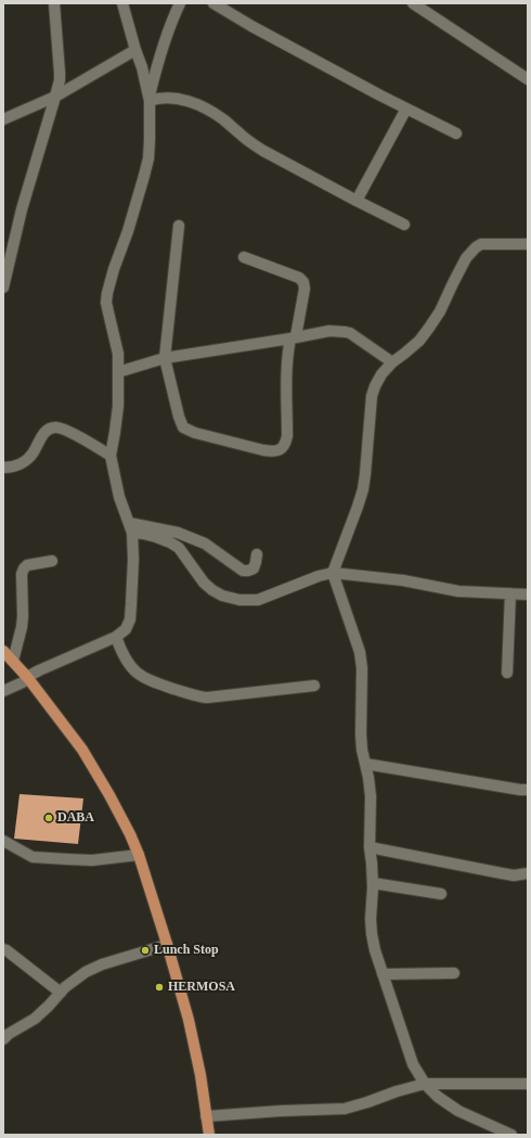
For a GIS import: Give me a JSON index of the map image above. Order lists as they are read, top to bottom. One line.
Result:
{"places":["DABA","Lunch Stop","HERMOSA"]}
